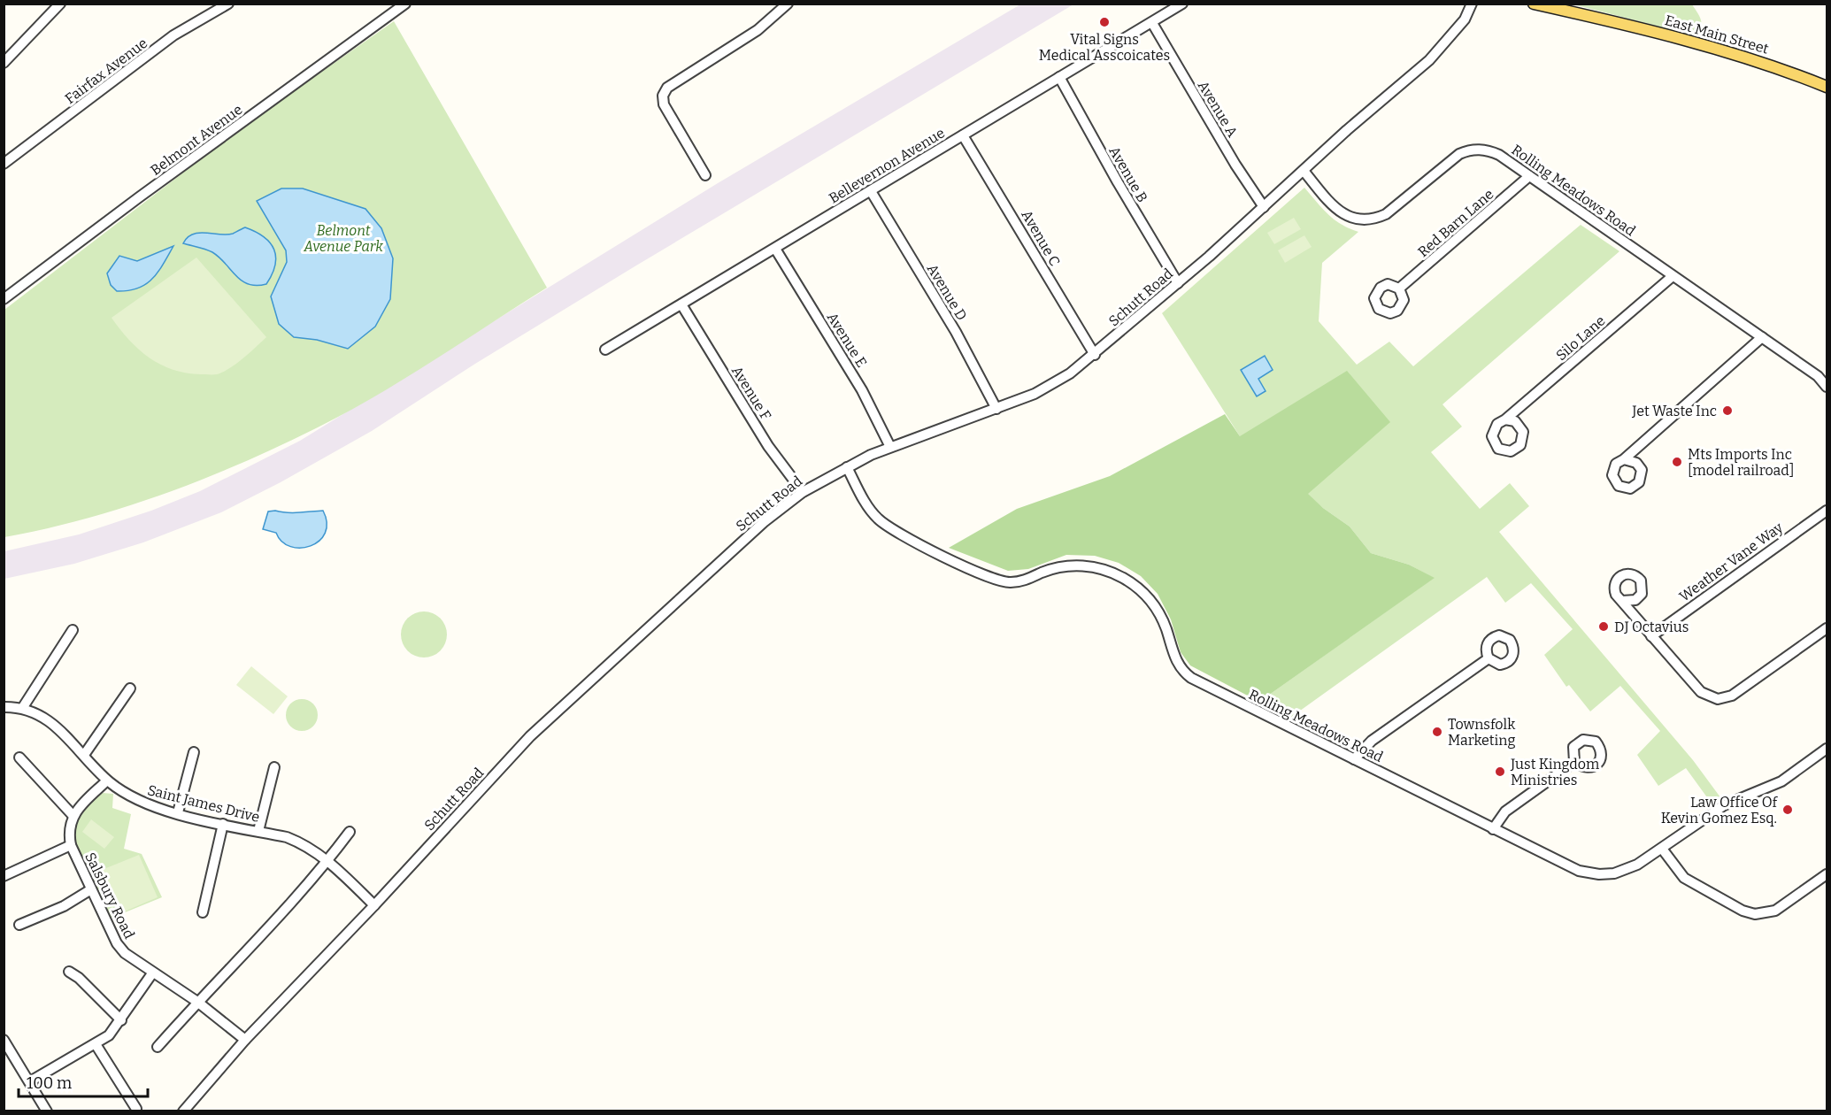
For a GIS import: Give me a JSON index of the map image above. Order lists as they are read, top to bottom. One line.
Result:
{"streets":{"main road":["East Main Street"],"street":["Fairfax Avenue","Avenue A","Belmont Avenue","Bellevernon Avenue","Avenue B","Rolling Meadows Road","Red Barn Lane","Avenue C","Avenue D","Schutt Road","Silo Lane","Avenue E","Avenue F","Weather Vane Way","Saint James Drive","Salsbury Road"]},"crossings":[["Avenue A","Bellevernon Avenue"],["Avenue A","Schutt Road"],["Bellevernon Avenue","Avenue B"],["Bellevernon Avenue","Avenue C"],["Bellevernon Avenue","Avenue D"],["Bellevernon Avenue","Avenue E"],["Bellevernon Avenue","Avenue F"],["Avenue B","Schutt Road"],["Rolling Meadows Road","Red Barn Lane"],["Rolling Meadows Road","Schutt Road"],["Rolling Meadows Road","Silo Lane"],["Avenue C","Schutt Road"],["Avenue D","Schutt Road"],["Schutt Road","Avenue E"],["Schutt Road","Avenue F"],["Schutt Road","Saint James Drive"],["Schutt Road","Salsbury Road"]],"parks":["Belmont Avenue Park"],"places":["Vital Signs Medical Asscoicates","Jet Waste Inc","Mts Imports Inc [model railroad]","DJ Octavius","Townsfolk Marketing","Just Kingdom Ministries","Law Office Of Kevin Gomez Esq."],"scale_bar":"100 m"}
